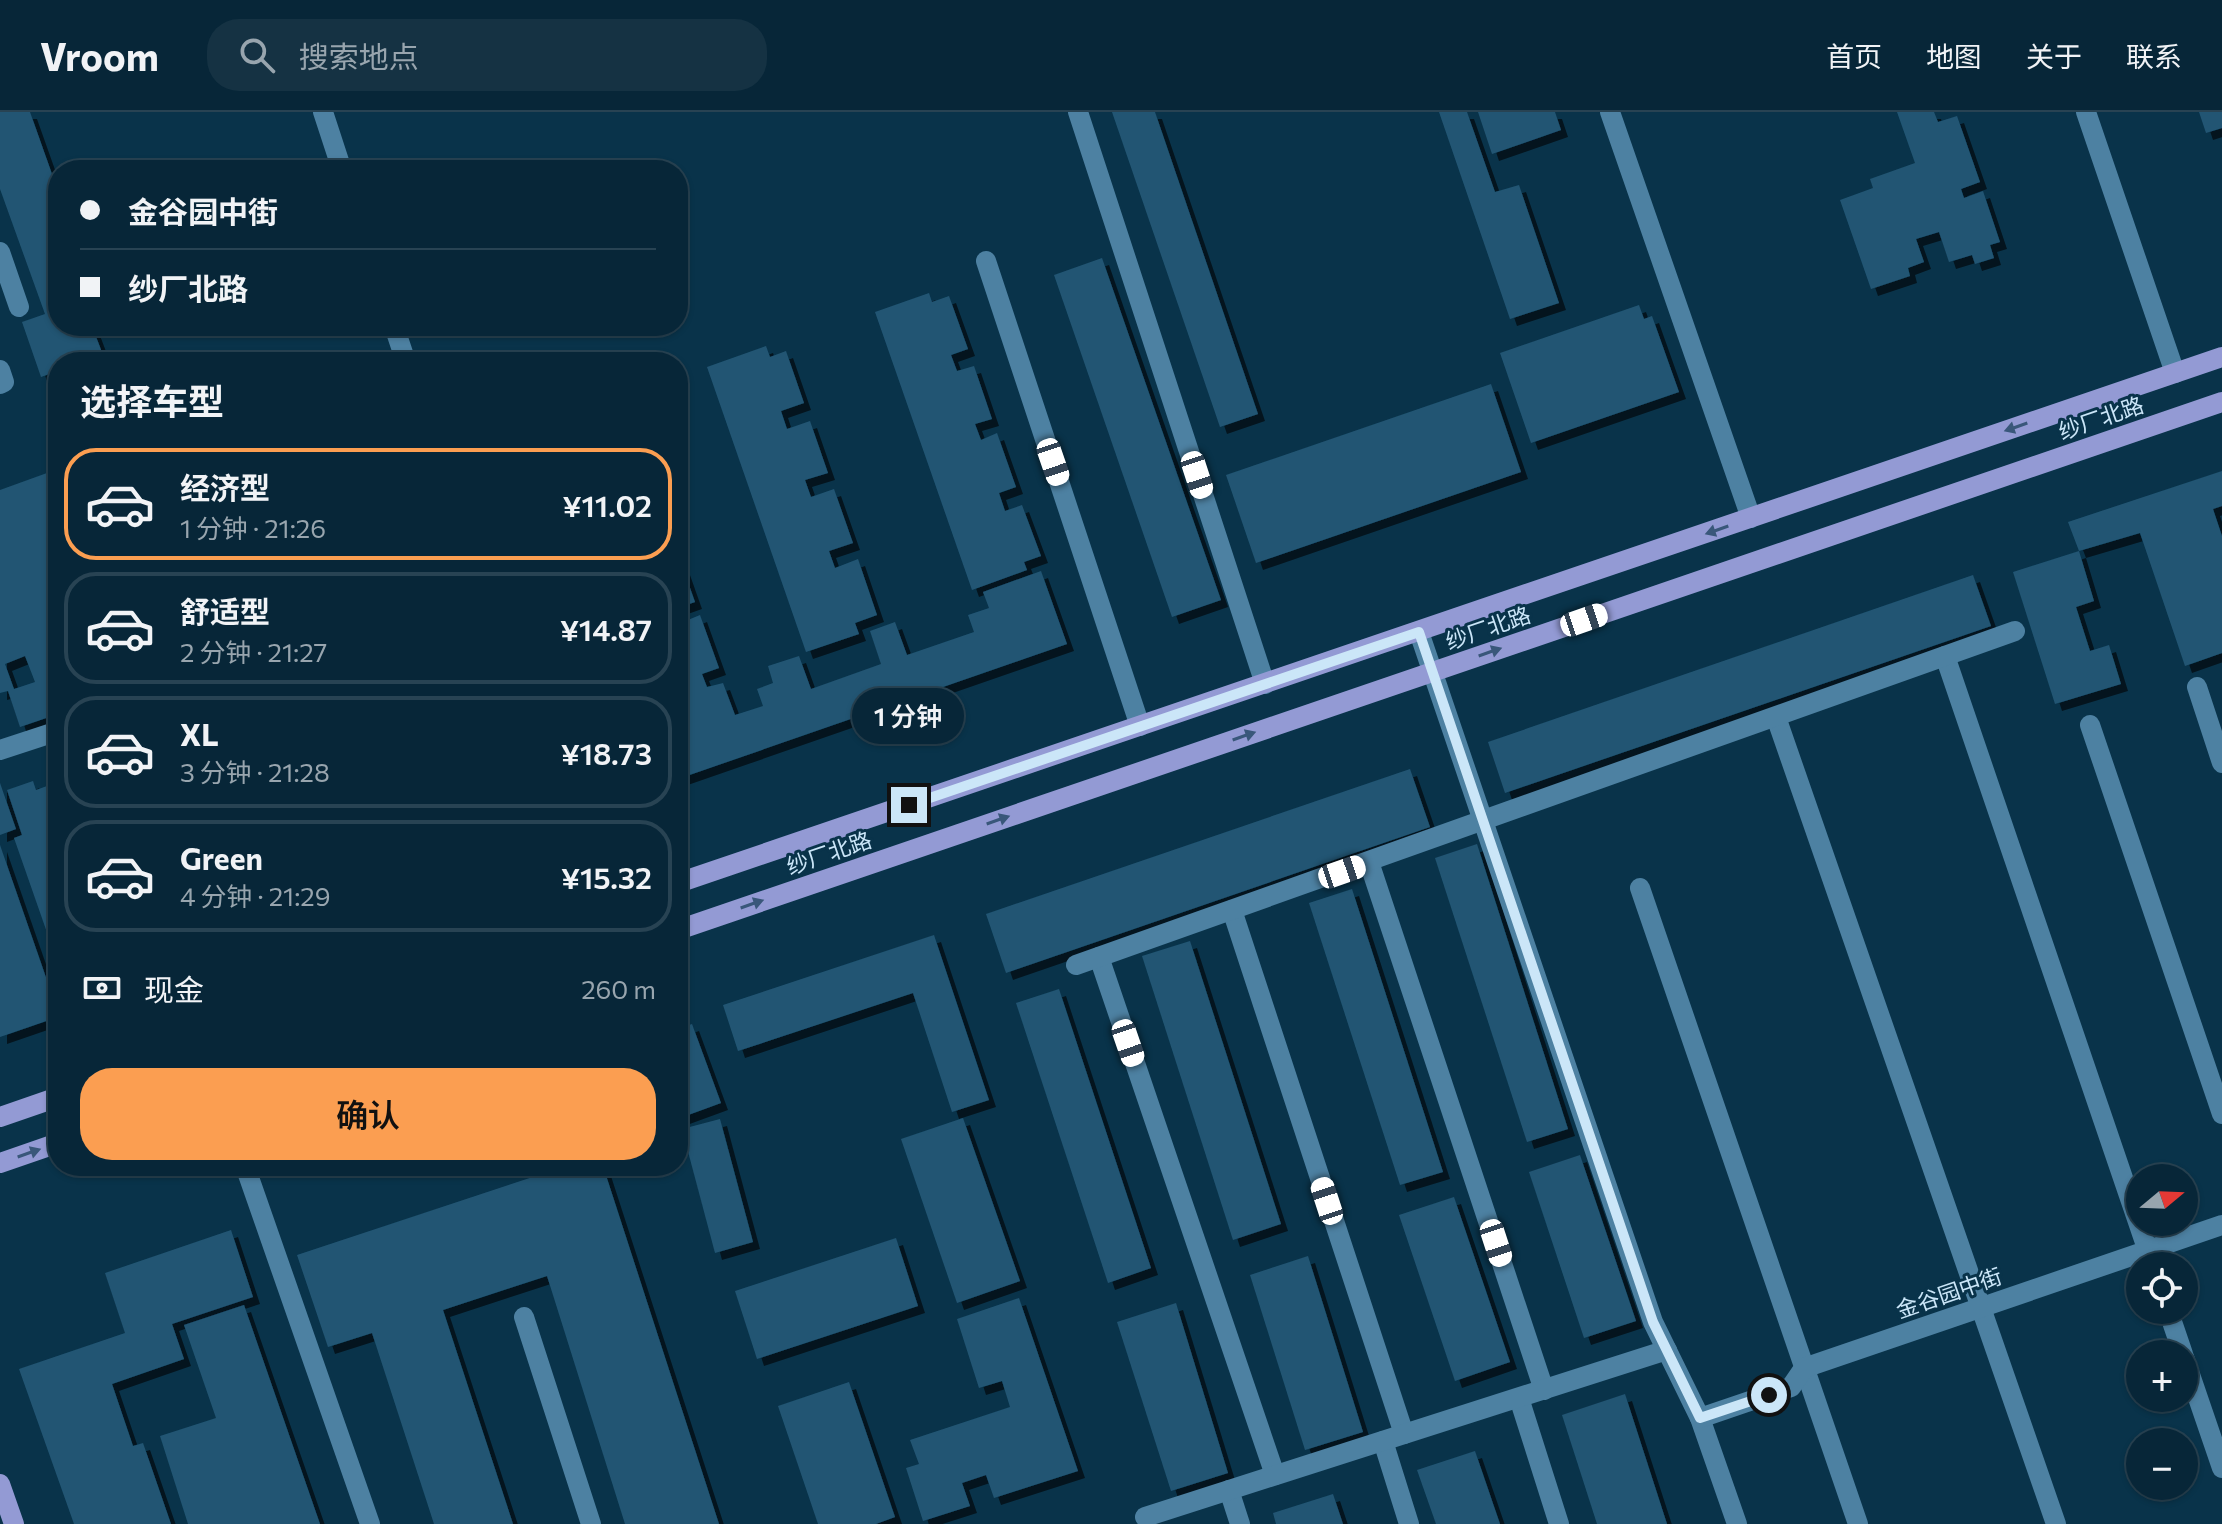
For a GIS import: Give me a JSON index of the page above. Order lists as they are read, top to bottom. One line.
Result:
{"streets":{"main road":["纱厂北路"],"street":["金谷园中街"]},"north":"right","page":{"header":"Vroom","search":"搜索地点","nav":["首页","地图","关于","联系"],"banner":["金谷园中街","纱厂北路"],"heading":"选择车型","list":[{"name":"经济型","note":"1 分钟 · 21:26","value":"¥11.02"},{"name":"舒适型","note":"2 分钟 · 21:27","value":"¥14.87"},{"name":"XL","note":"3 分钟 · 21:28","value":"¥18.73"},{"name":"Green","note":"4 分钟 · 21:29","value":"¥15.32"}],"bubble":"1 分钟","pay":["现金","260 m"],"buttons":"确认","map_buttons":["+","−"]}}
